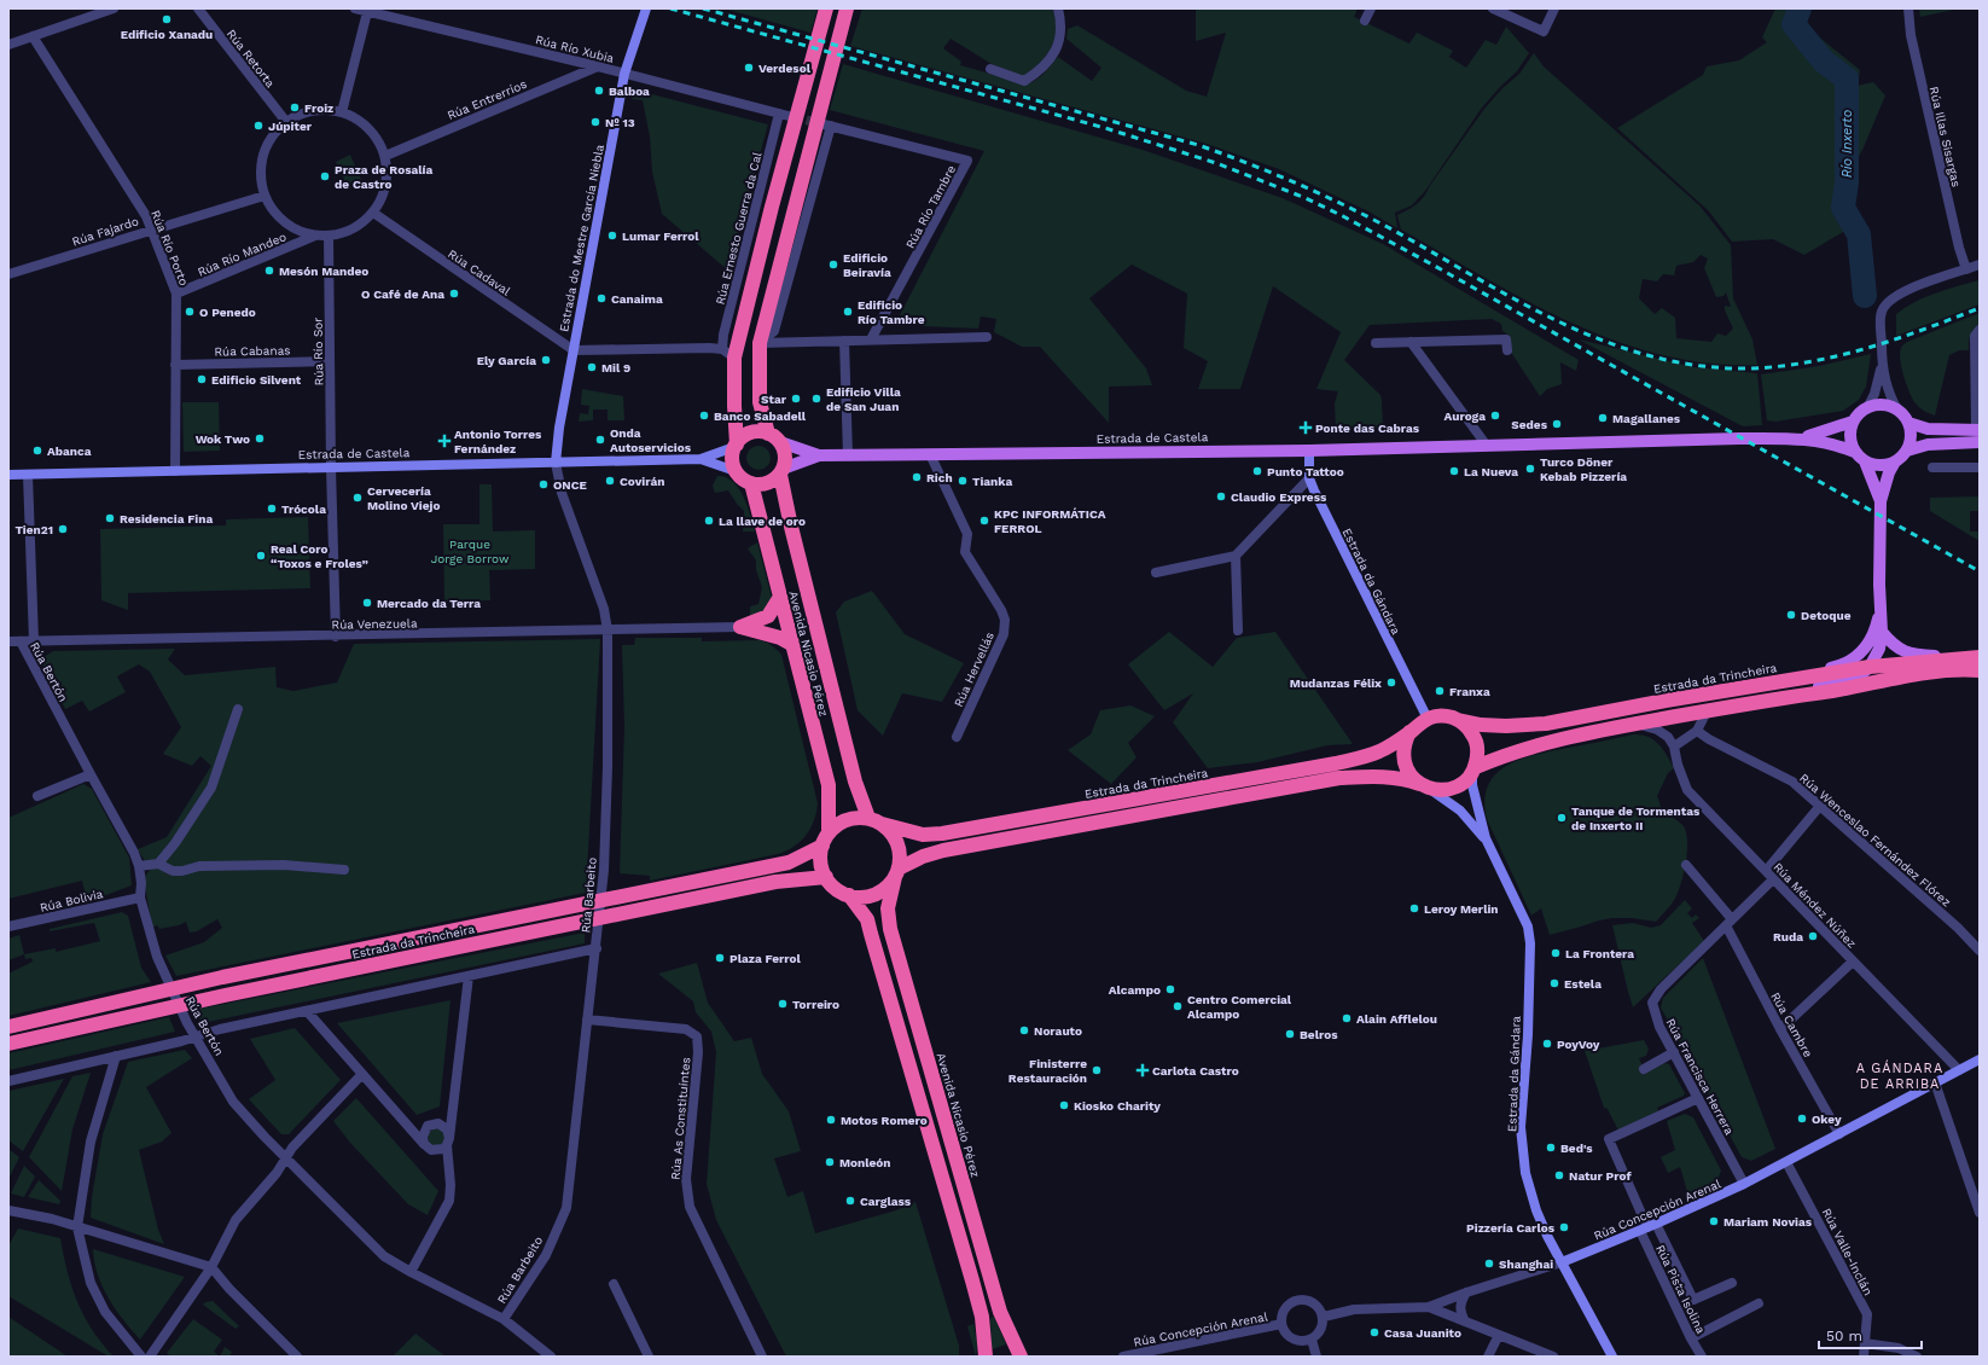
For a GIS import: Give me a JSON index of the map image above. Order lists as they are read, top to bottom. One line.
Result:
{"streets":{"highway":["Avenida Nicasio Pérez","Estrada da Trincheira"],"main road":["Estrada de Castela"],"street":["Rúa Río Xubia","Rúa Retorta","Rúa Entrerríos","Rúa Illas Sisargas","Rúa Río Tambre","Rúa Ernesto Guerra da Cal","Rúa Fajardo","Estrada do Mestre García Niebla","Rúa Río Porto","Rúa Río Mandeo","Rúa Cadaval","Rúa Cabanas","Rúa Río Sor","Estrada da Gándara","Rúa Venezuela","Rúa Hervellás","Rúa Bertón","Rúa Wenceslao Fernández Flórez","Rúa Barbeito","Rúa Bolivia","Rúa Méndez Núñez","Rúa Cambre","Rúa Francisca Herrera","Rúa As Constituíntes","Rúa Concepción Arenal","Rúa Valle-Inclán","Rúa Pista Isolina"]},"crossings":[["Rúa Río Xubia","Rúa Entrerríos"],["Rúa Río Xubia","Rúa Ernesto Guerra da Cal"],["Rúa Río Xubia","Estrada do Mestre García Niebla"],["Rúa Retorta","Rúa Entrerríos"],["Rúa Retorta","Rúa Fajardo"],["Rúa Retorta","Rúa Río Mandeo"],["Rúa Retorta","Rúa Cadaval"],["Rúa Retorta","Rúa Río Sor"],["Rúa Entrerríos","Rúa Fajardo"],["Rúa Entrerríos","Rúa Río Mandeo"],["Rúa Entrerríos","Rúa Cadaval"],["Rúa Entrerríos","Rúa Río Sor"],["Rúa Fajardo","Rúa Río Porto"],["Rúa Fajardo","Rúa Río Mandeo"],["Rúa Fajardo","Rúa Cadaval"],["Rúa Fajardo","Rúa Río Sor"],["Estrada do Mestre García Niebla","Rúa Cadaval"],["Estrada do Mestre García Niebla","Estrada de Castela"],["Estrada do Mestre García Niebla","Rúa Barbeito"],["Rúa Río Porto","Rúa Río Mandeo"],["Rúa Río Porto","Rúa Cabanas"],["Rúa Río Porto","Estrada de Castela"],["Rúa Río Mandeo","Rúa Cadaval"],["Rúa Río Mandeo","Rúa Río Sor"],["Rúa Cadaval","Rúa Río Sor"],["Rúa Cabanas","Rúa Río Sor"],["Rúa Río Sor","Estrada de Castela"],["Rúa Río Sor","Rúa Venezuela"],["Estrada de Castela","Estrada da Gándara"],["Estrada de Castela","Rúa Hervellás"],["Estrada de Castela","Rúa Barbeito"],["Estrada da Gándara","Estrada da Trincheira"],["Estrada da Gándara","Rúa Concepción Arenal"],["Rúa Venezuela","Rúa Bertón"],["Rúa Venezuela","Rúa Barbeito"],["Avenida Nicasio Pérez","Estrada da Trincheira"],["Rúa Bertón","Rúa Barbeito"],["Rúa Bertón","Rúa Bolivia"],["Rúa Barbeito","Rúa As Constituíntes"],["Rúa Méndez Núñez","Rúa Francisca Herrera"],["Rúa Méndez Núñez","Rúa Concepción Arenal"],["Rúa Cambre","Rúa Francisca Herrera"],["Rúa Cambre","Rúa Concepción Arenal"],["Rúa Francisca Herrera","Rúa Concepción Arenal"],["Rúa Concepción Arenal","Rúa Valle-Inclán"],["Rúa Concepción Arenal","Rúa Pista Isolina"]],"districts":["A GÁNDARA DE ARRIBA"],"water":["Río Inxerto"],"parks":["Parque Jorge Borrow"],"places":{"other":["Edificio Xanadu","Verdesol","Balboa","Froiz","Nº 13","Júpiter","Praza de Rosalía de Castro","Lumar Ferrol","Edificio Beiravía","Mesón Mandeo","O Café de Ana","Canaima","O Penedo","Edificio Río Tambre","Ely García","Mil 9","Edificio Silvent","Star","Edificio Villa de San Juan","Banco Sabadell","Auroga","Magallanes","Sedes","Wok Two","Onda Autoservicios","Abanca","Turco Döner Kebab Pizzería","Punto Tattoo","La Nueva","Rich","Covirán","Tianka","ONCE","Claudio Express","Cervecería Molino Viejo","Trócola","Residencia Fina","La llave de oro","KPC INFORMÁTICA FERROL","Tien21","Real Coro “Toxos e Froles”","Mercado da Terra","Detoque","Mudanzas Félix","Franxa","Tanque de Tormentas de Inxerto II","Leroy Merlin","Ruda","La Frontera","Plaza Ferrol","Estela","Alcampo","Torreiro","Centro Comercial Alcampo","Alain Afflelou","Norauto","Belros","PoyVoy","Finisterre Restauración","Kiosko Charity","Okey","Motos Romero","Bed's","Monleón","Natur Prof","Carglass","Mariam Novias","Pizzería Carlos","Shanghai","Casa Juanito"],"health":["Ponte das Cabras","Antonio Torres Fernández","Carlota Castro"]},"scale_bar":"50 m"}
